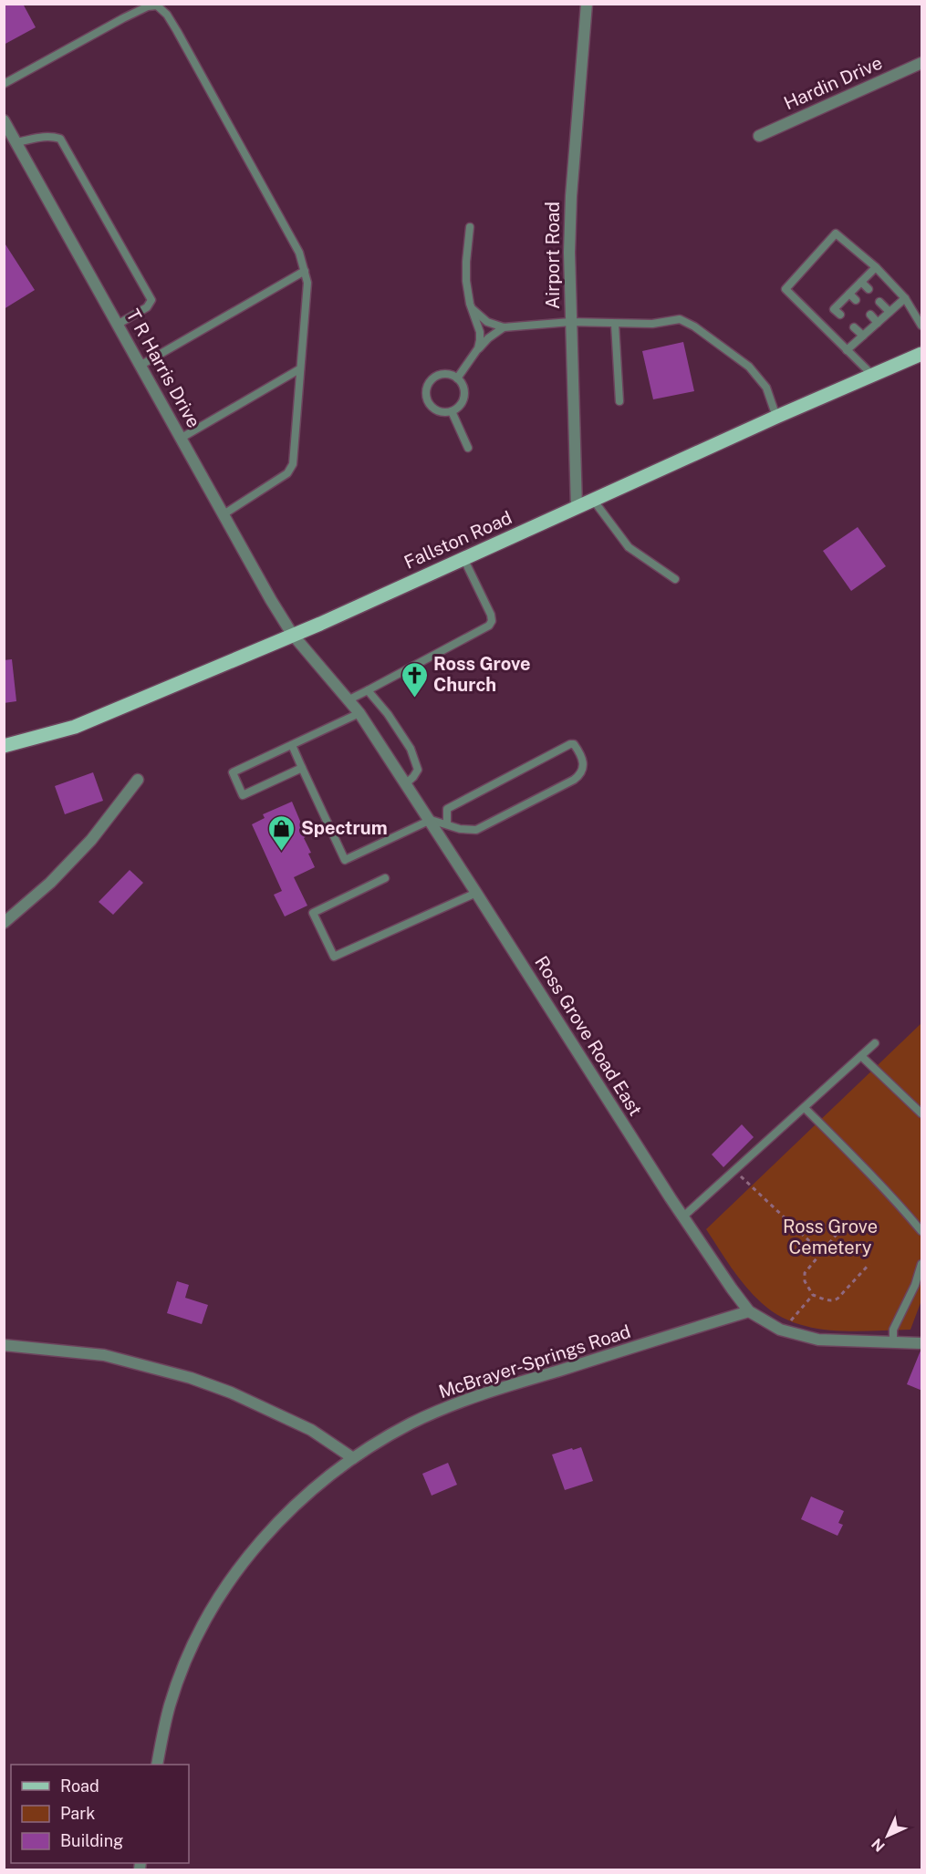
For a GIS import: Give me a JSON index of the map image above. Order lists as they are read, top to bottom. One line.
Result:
{"streets":{"main road":["Fallston Road"],"street":["Hardin Drive","Airport Road","T R Harris Drive","Ross Grove Road East","McBrayer-Springs Road"]},"crossings":[["Airport Road","Fallston Road"],["T R Harris Drive","Fallston Road"],["T R Harris Drive","Ross Grove Road East"],["Fallston Road","Ross Grove Road East"],["Ross Grove Road East","McBrayer-Springs Road"]],"parks":["Ross Grove Cemetery"],"places":{"church":["Ross Grove Church"],"shop":["Spectrum"]},"legend":["Road","Park","Building"],"north":"bottom left"}
